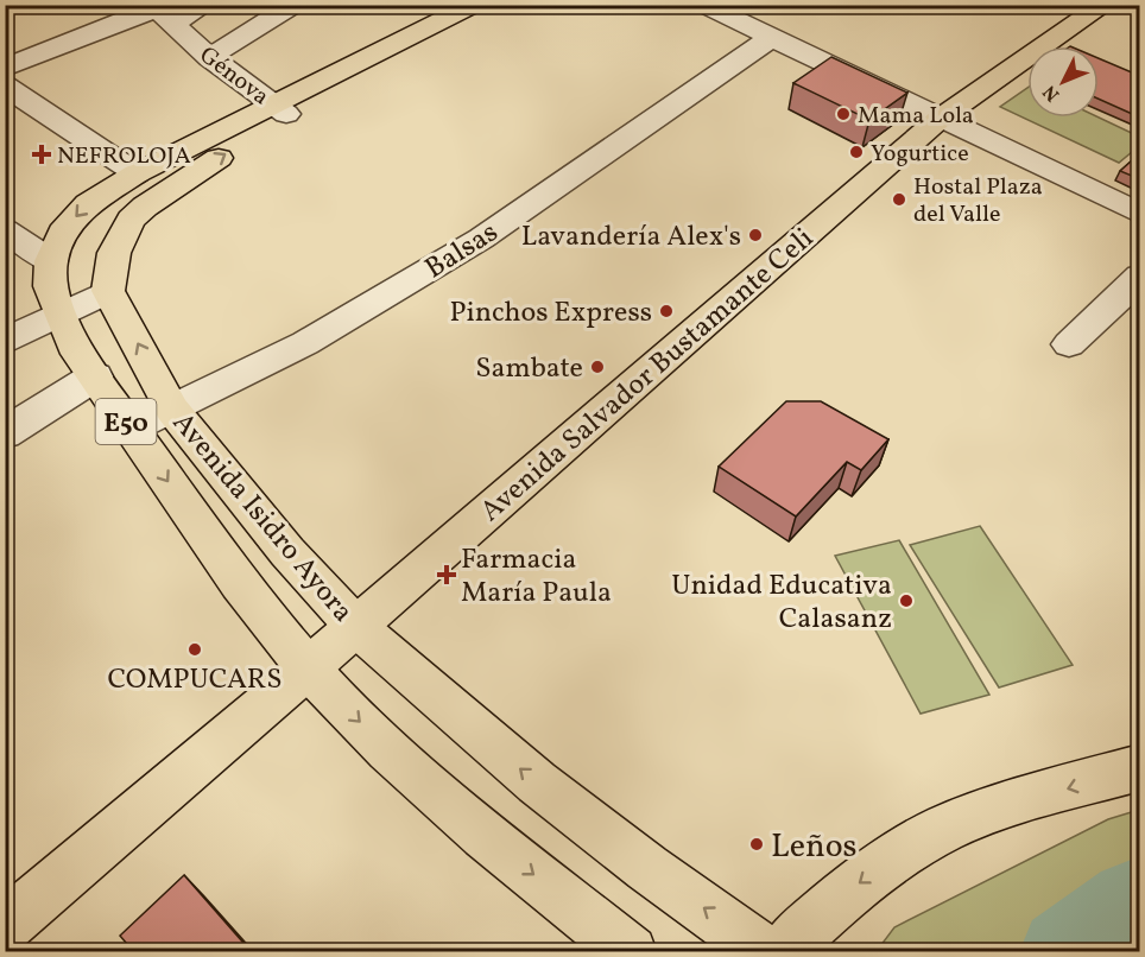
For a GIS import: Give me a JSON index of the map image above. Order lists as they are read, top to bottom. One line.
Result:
{"streets":{"main road":["Avenida Salvador Bustamante Celi","E50","Avenida Isidro Ayora"],"street":["Génova","Balsas"]},"crossings":[["Génova","Avenida Isidro Ayora"],["Balsas","Avenida Isidro Ayora"],["Avenida Salvador Bustamante Celi","Avenida Isidro Ayora"]],"places":{"other":["Mama Lola","Yogurtice","Hostal Plaza del Valle","Lavandería Alex's","Pinchos Express","Sambate","Unidad Educativa Calasanz","COMPUCARS","Leños"],"health":["NEFROLOJA","Farmacia María Paula"]},"north":"bottom left"}
